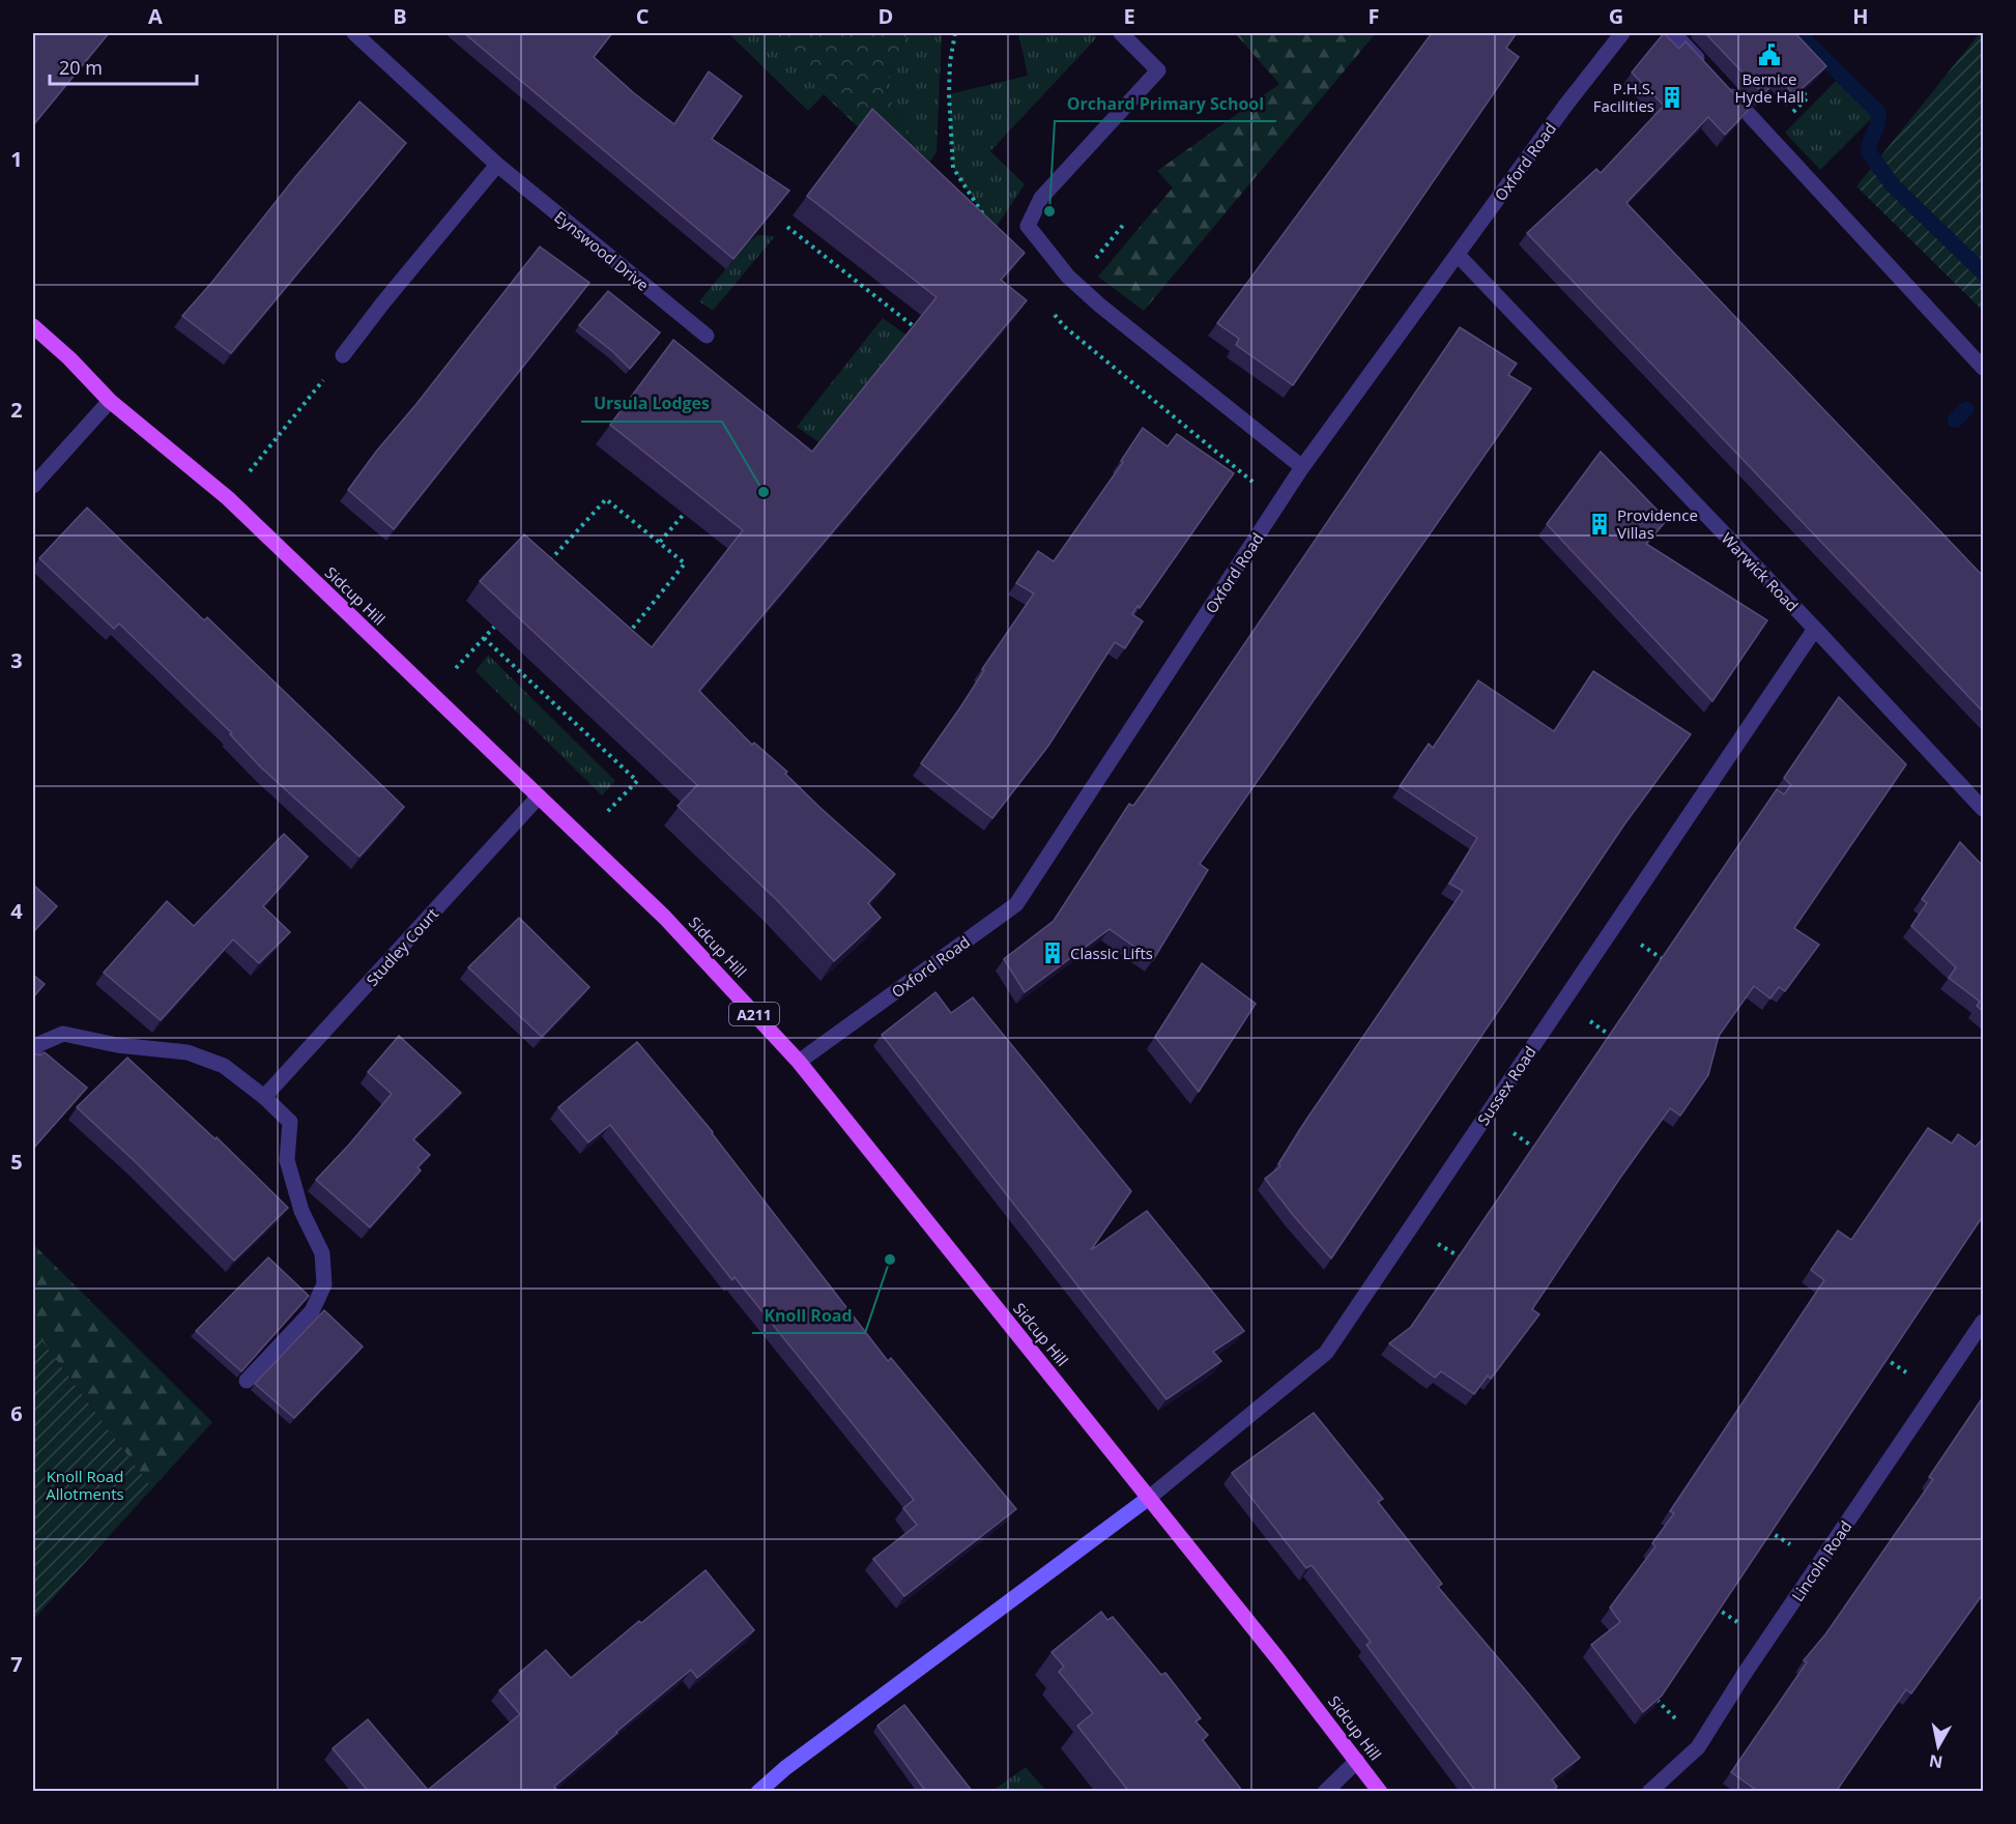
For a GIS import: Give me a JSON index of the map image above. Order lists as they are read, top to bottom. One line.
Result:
{"streets":{"main road":["Sidcup Hill","A211"],"street":["Oxford Road","Eynswood Drive","Warwick Road","Studley Court","Sussex Road","Lincoln Road"]},"crossings":[["Oxford Road","Warwick Road"],["Oxford Road","Sidcup Hill"],["Warwick Road","Sussex Road"],["Sidcup Hill","Studley Court"],["Sidcup Hill","Sussex Road"]],"parks":["Knoll Road Allotments"],"places":{"public building":["Bernice Hyde Hall"],"building":["P.H.S. Facilities","Providence Villas","Classic Lifts"],"other":["Orchard Primary School","Ursula Lodges","Knoll Road"]},"scale_bar":"20 m","north":"bottom","grid":{"columns":["A","B","C","D","E","F","G","H"],"rows":["1","2","3","4","5","6","7"]}}
